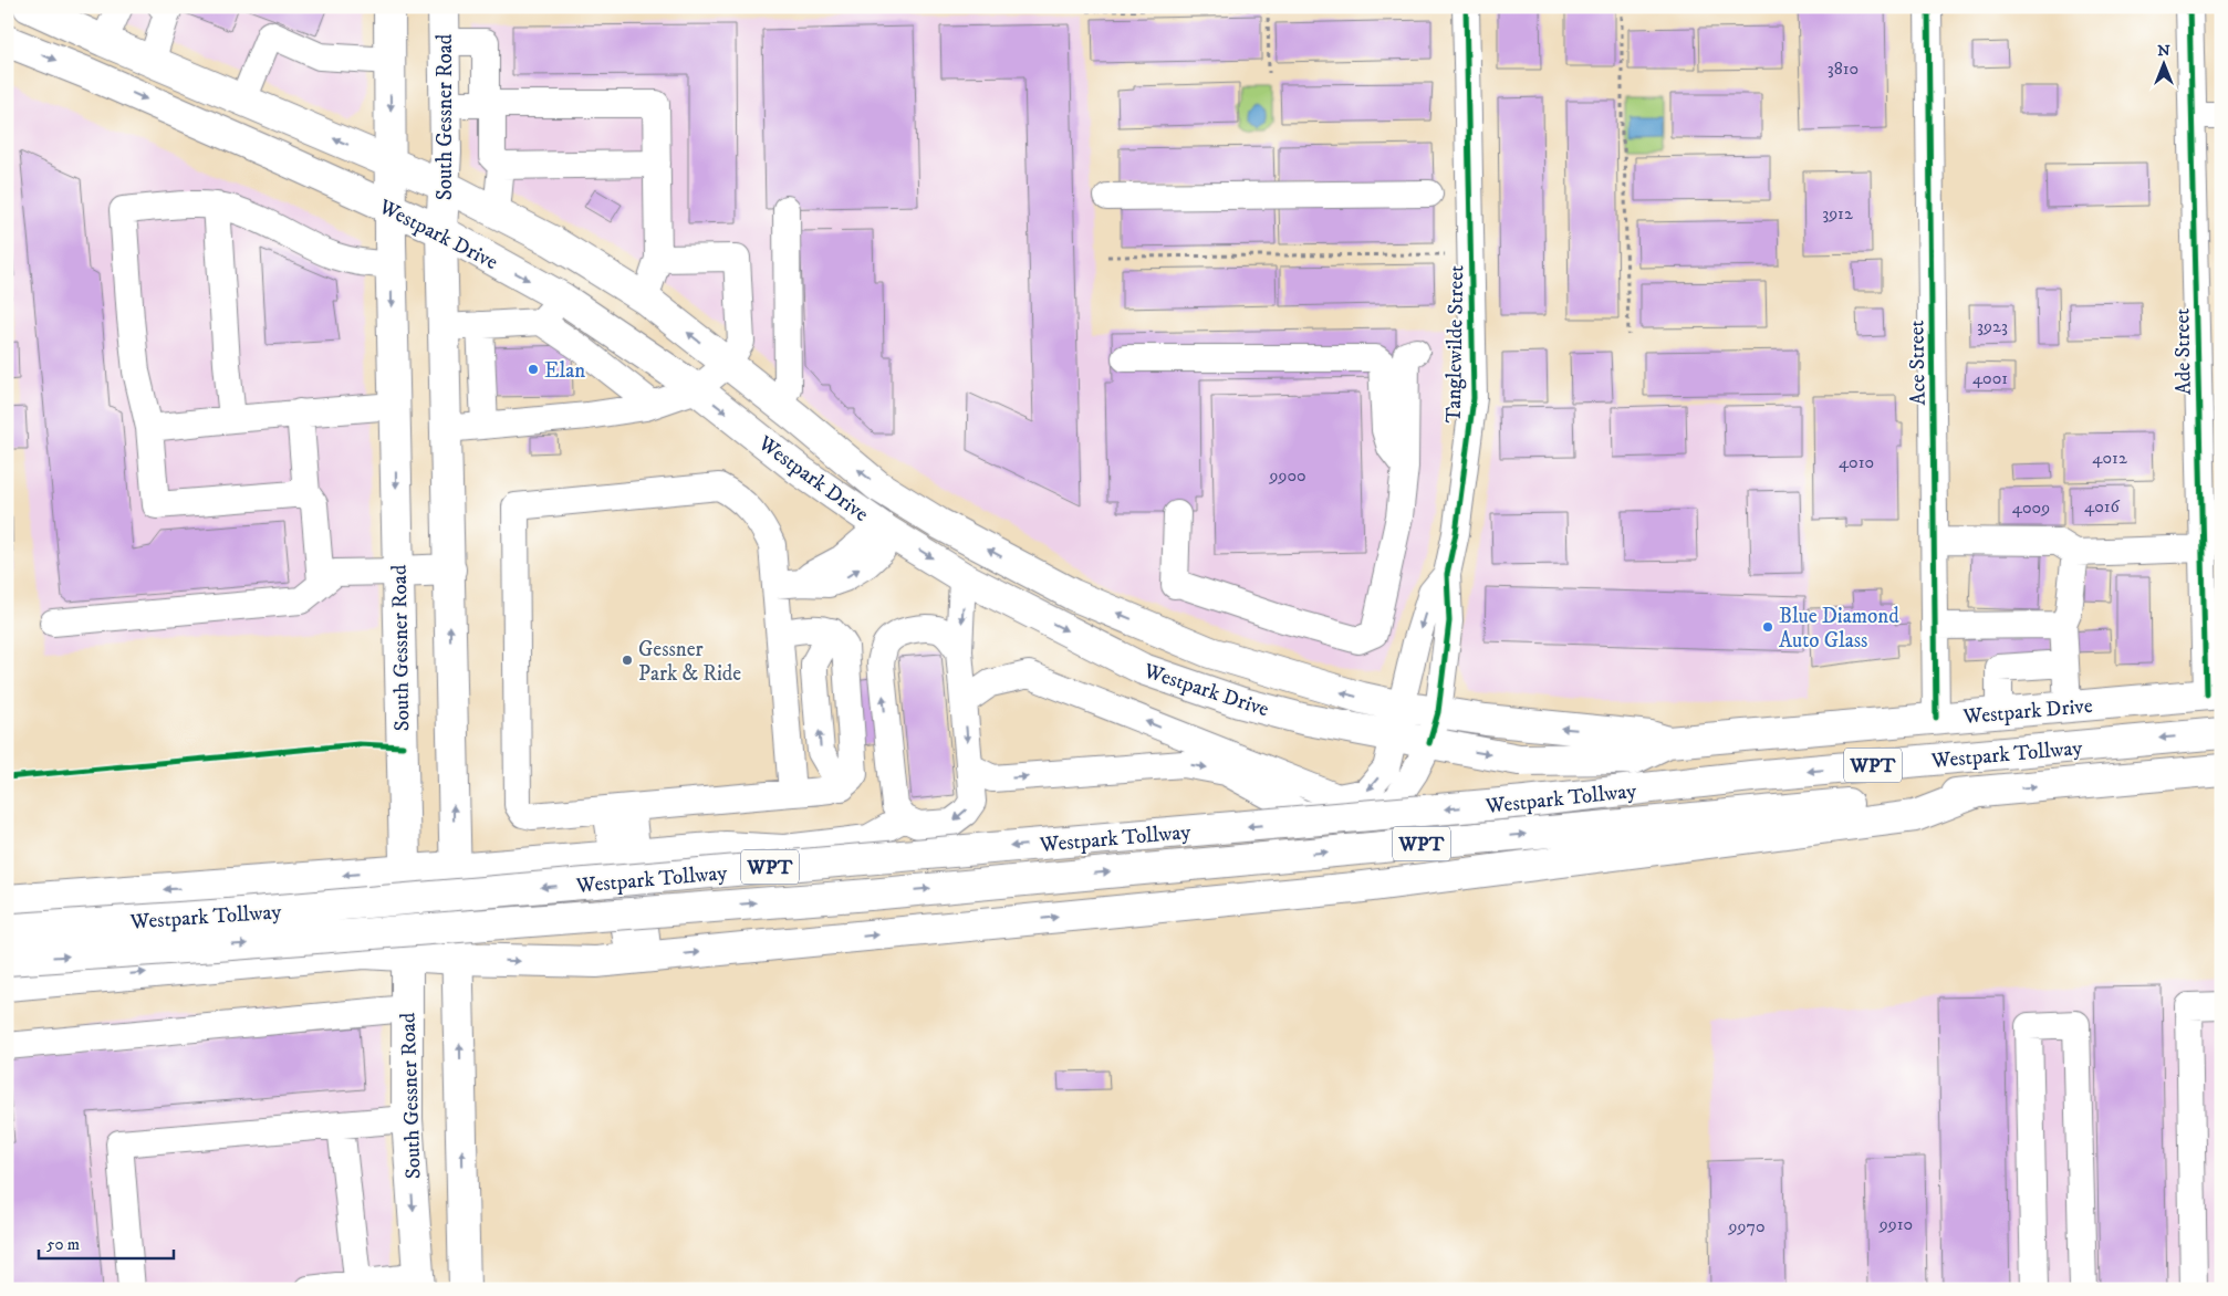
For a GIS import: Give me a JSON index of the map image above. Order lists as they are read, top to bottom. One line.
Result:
{"streets":{"main road":["South Gessner Road","Westpark Drive","Westpark Tollway","WPT"],"street":["Tanglewilde Street","Ade Street","Ace Street"]},"crossings":[["South Gessner Road","Westpark Drive"],["Westpark Drive","Tanglewilde Street"],["Westpark Drive","Ade Street"],["Westpark Drive","Ace Street"]],"places":["Elan","Blue Diamond Auto Glass","Gessner Park & Ride"],"house_numbers":["3810","3912","3923","4001","4012","4010","9900","4016","4009","9910","9970"],"scale_bar":"50 m","north":"top"}
